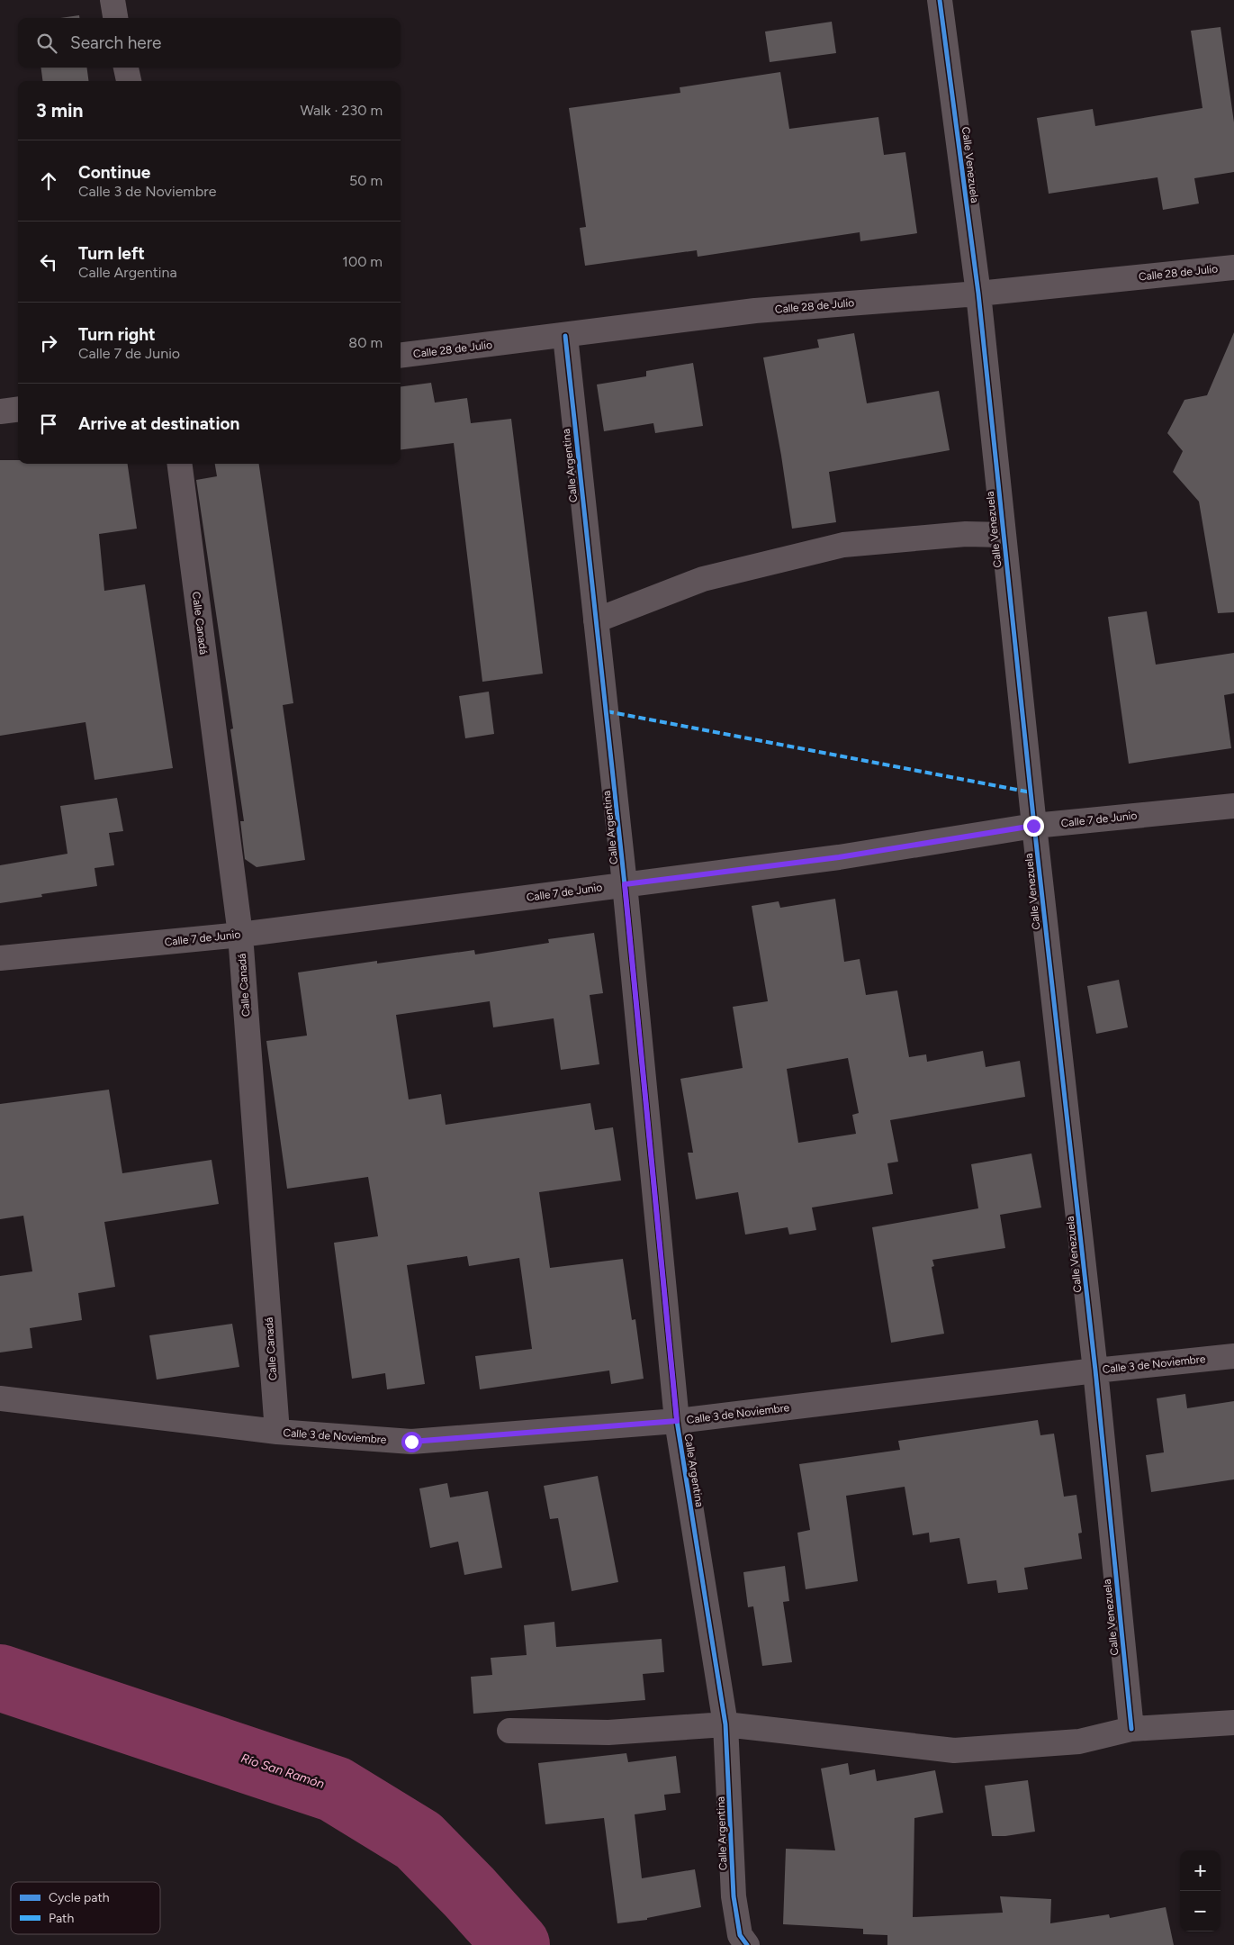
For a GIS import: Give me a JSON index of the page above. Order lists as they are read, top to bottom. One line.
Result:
{"streets":{"street":["Calle Venezuela","Calle 28 de Julio","Calle Argentina","Calle Canadá","Calle 7 de Junio","Calle 3 de Noviembre"]},"crossings":[["Calle Venezuela","Calle 28 de Julio"],["Calle Venezuela","Calle 7 de Junio"],["Calle Venezuela","Calle 3 de Noviembre"],["Calle 28 de Julio","Calle Argentina"],["Calle Argentina","Calle 7 de Junio"],["Calle Argentina","Calle 3 de Noviembre"],["Calle Canadá","Calle 7 de Junio"],["Calle Canadá","Calle 3 de Noviembre"]],"water":["Río San Ramón"],"legend":["Cycle path","Path"],"page":{"search":"Search here","heading":["3 min","Walk · 230 m"],"list":[["Continue","Calle 3 de Noviembre","50 m"],["Turn left","Calle Argentina","100 m"],["Turn right","Calle 7 de Junio","80 m"],"Arrive at destination"],"map_buttons":["+","−"]}}
